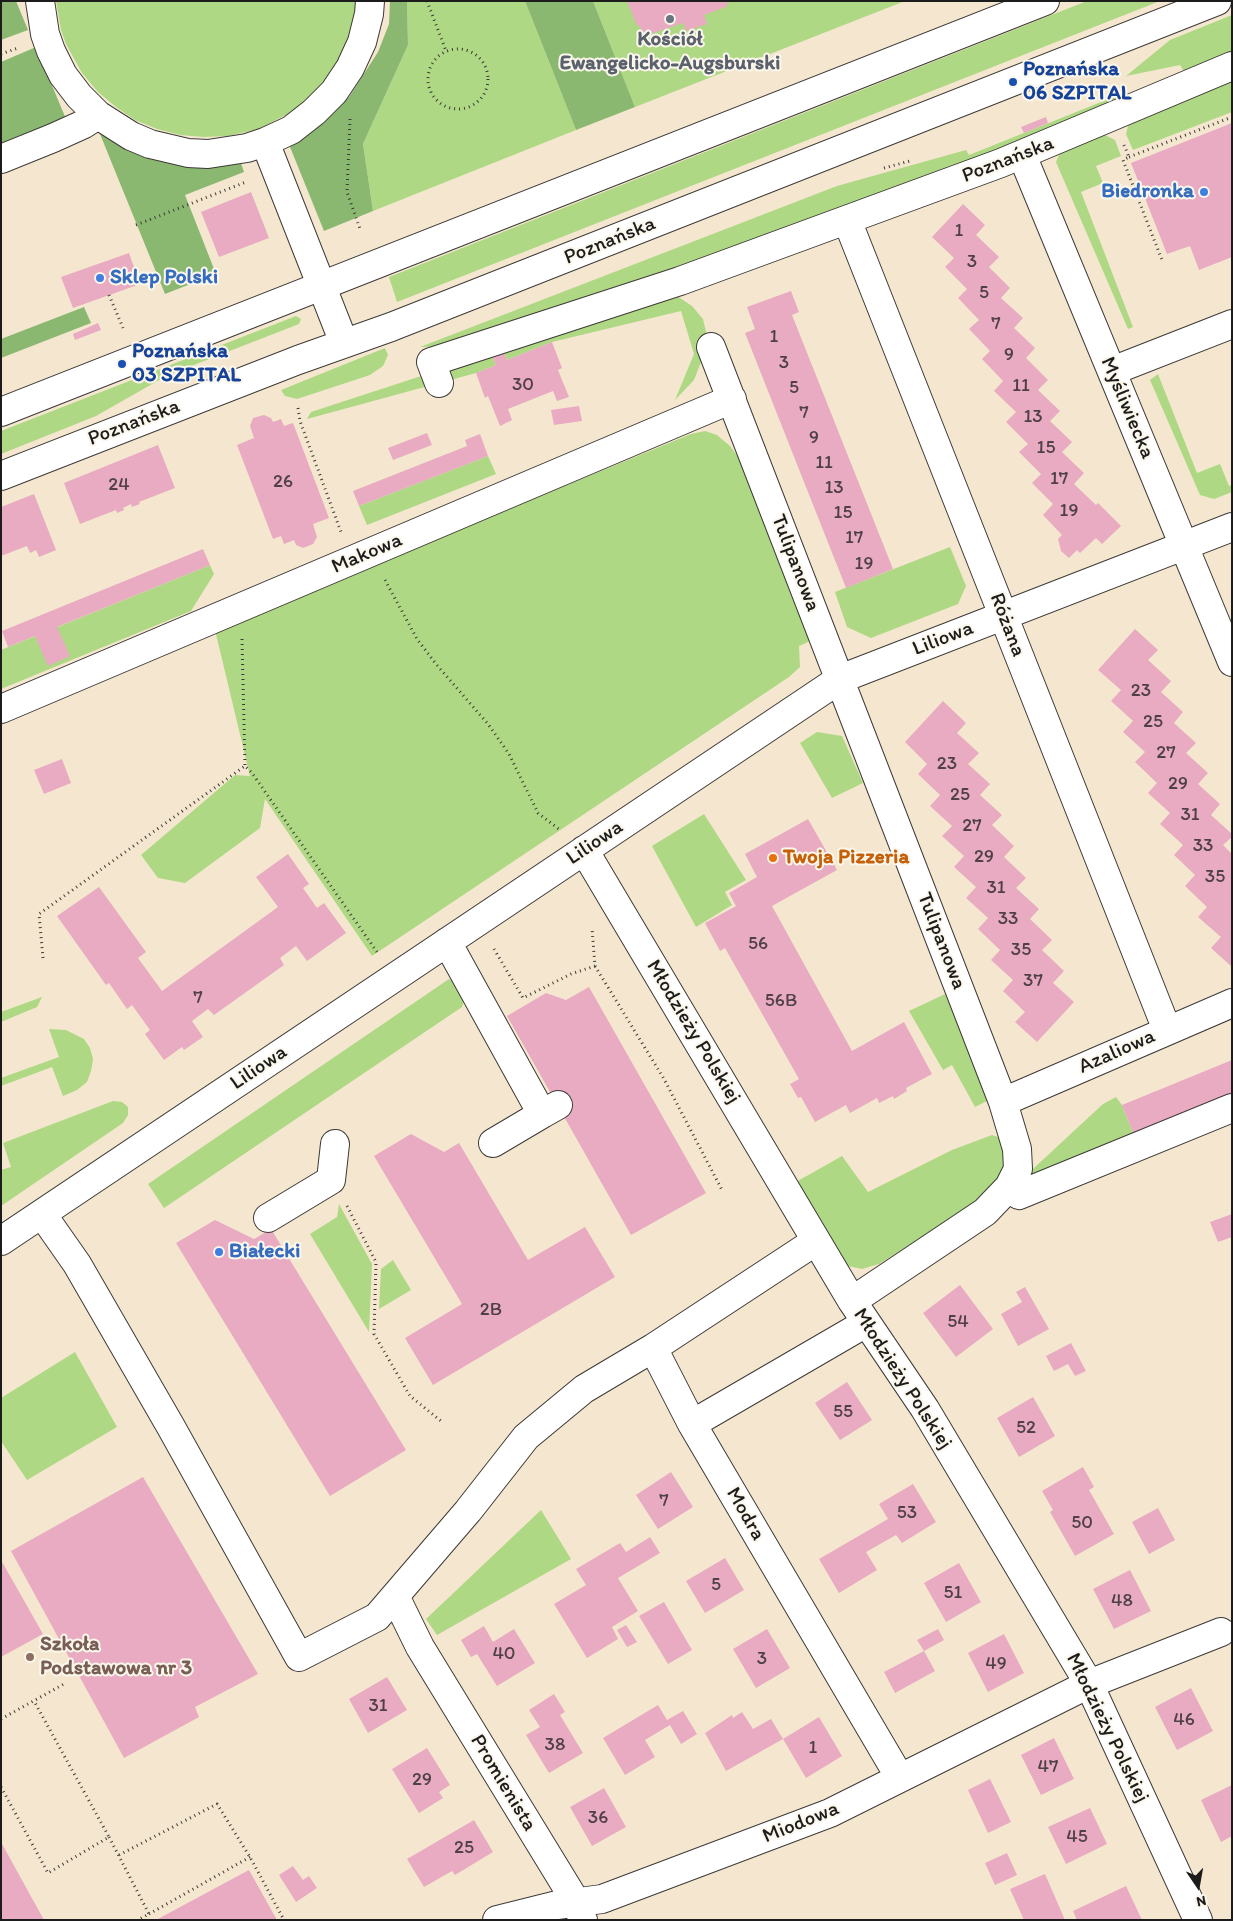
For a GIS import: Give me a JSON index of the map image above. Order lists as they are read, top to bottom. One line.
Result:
{"streets":{"street":["Poznańska","Myśliwiecka","Makowa","Tulipanowa","Różana","Liliowa","Młodzieży Polskiej","Azaliowa","Modra","Promienista","Miodowa"]},"crossings":[["Poznańska","Myśliwiecka"],["Poznańska","Różana"],["Myśliwiecka","Liliowa"],["Makowa","Tulipanowa"],["Tulipanowa","Liliowa"],["Tulipanowa","Młodzieży Polskiej"],["Tulipanowa","Azaliowa"],["Różana","Liliowa"],["Różana","Azaliowa"],["Liliowa","Młodzieży Polskiej"],["Młodzieży Polskiej","Miodowa"],["Modra","Miodowa"],["Promienista","Miodowa"]],"places":["Kościół Ewangelicko-Augsburski","Poznańska 06 SZPITAL","Biedronka","Sklep Polski","Poznańska 03 SZPITAL","Twoja Pizzeria","Białecki","Szkoła Podstawowa nr 3"],"house_numbers":["1","3","5","7","1","9","3","30","11","5","7","13","9","15","11","17","26","24","13","19","15","17","19","23","25","27","23","29","25","31","27","33","29","35","31","33","56","35","37","7","56B","2B","54","55","52","7","53","50","5","51","48","40","3","49","31","46","38","1","47","29","36","45","25"],"north":"bottom"}
